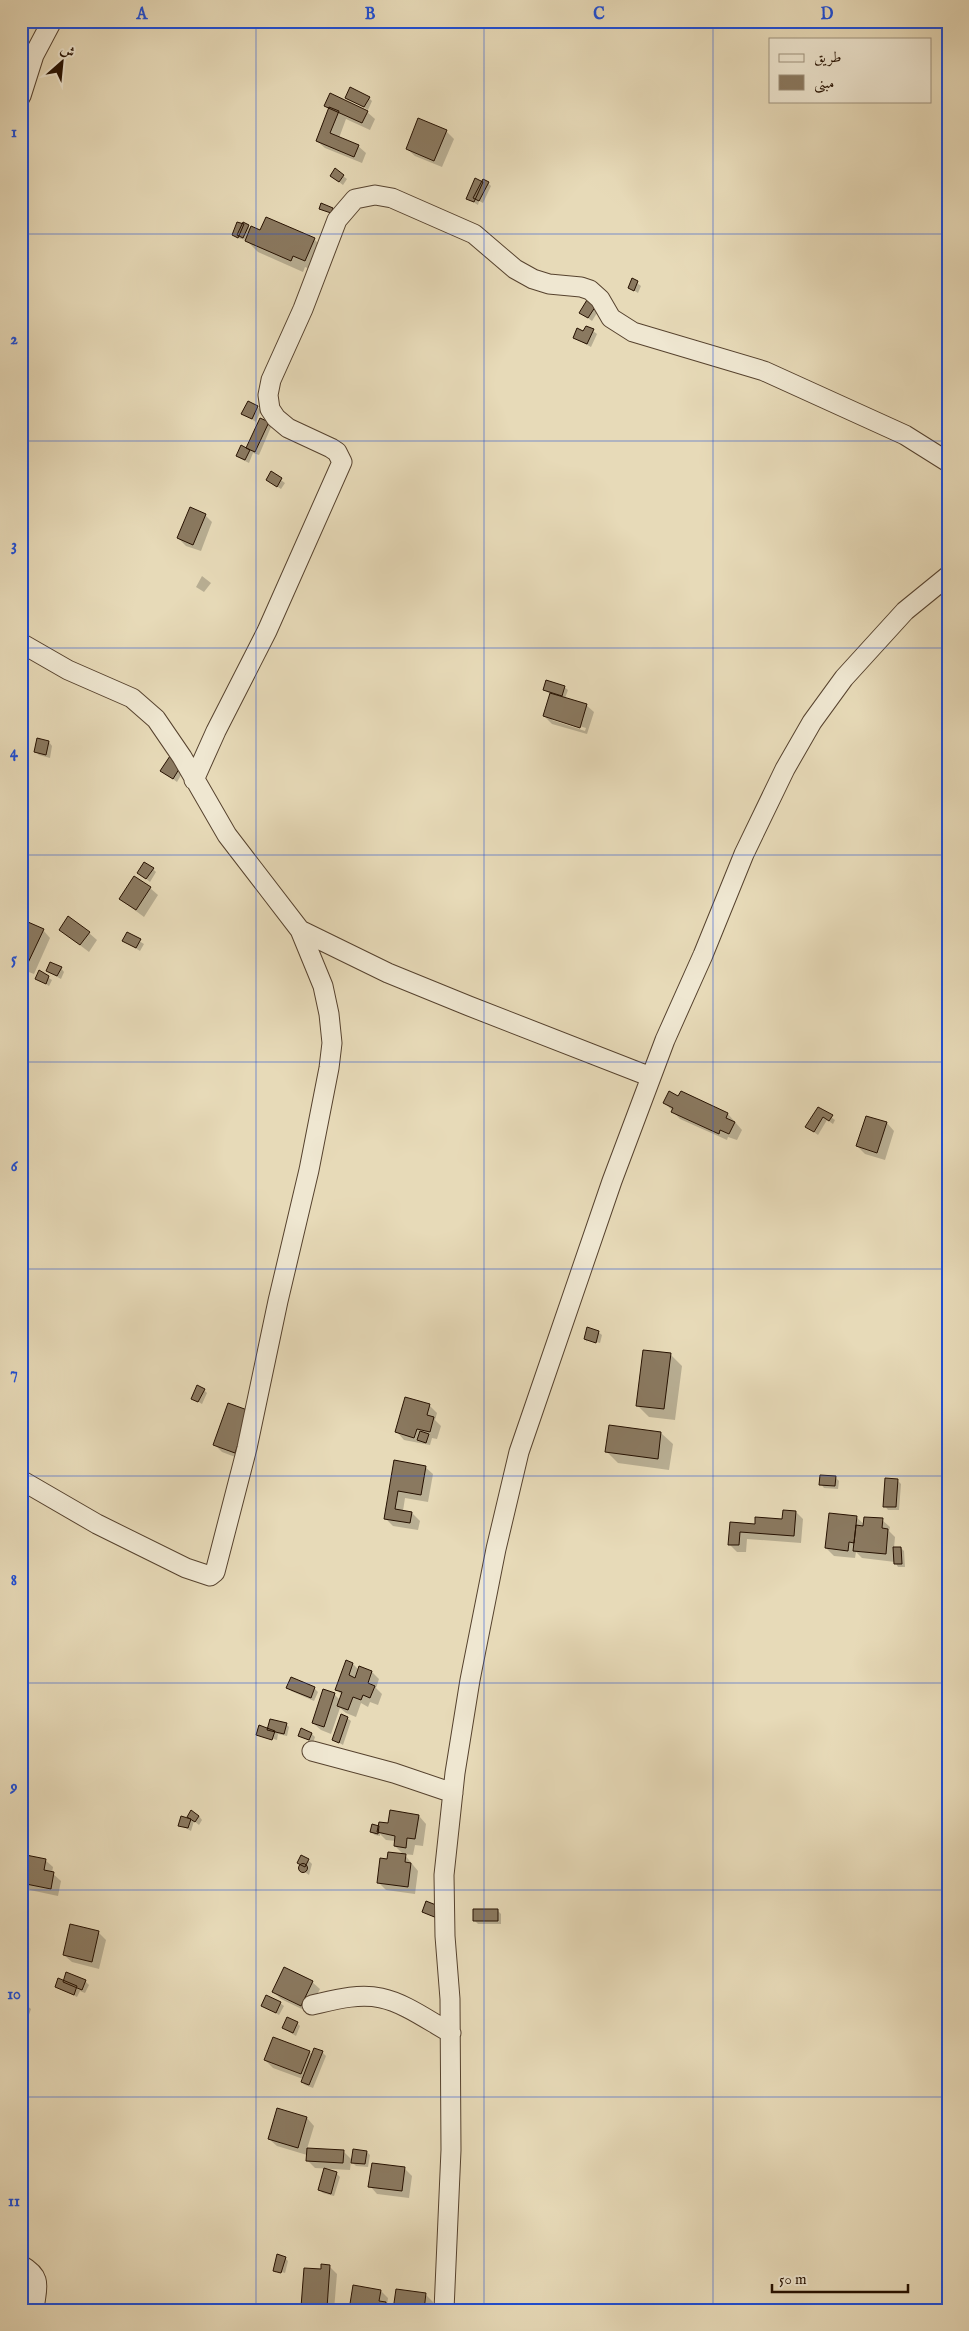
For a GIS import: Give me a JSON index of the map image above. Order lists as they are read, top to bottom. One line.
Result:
{"legend":["طريق","مبنى"],"scale_bar":"50 m","north":"top right","grid":{"columns":["A","B","C","D"],"rows":["1","2","3","4","5","6","7","8","9","10","11"]}}
